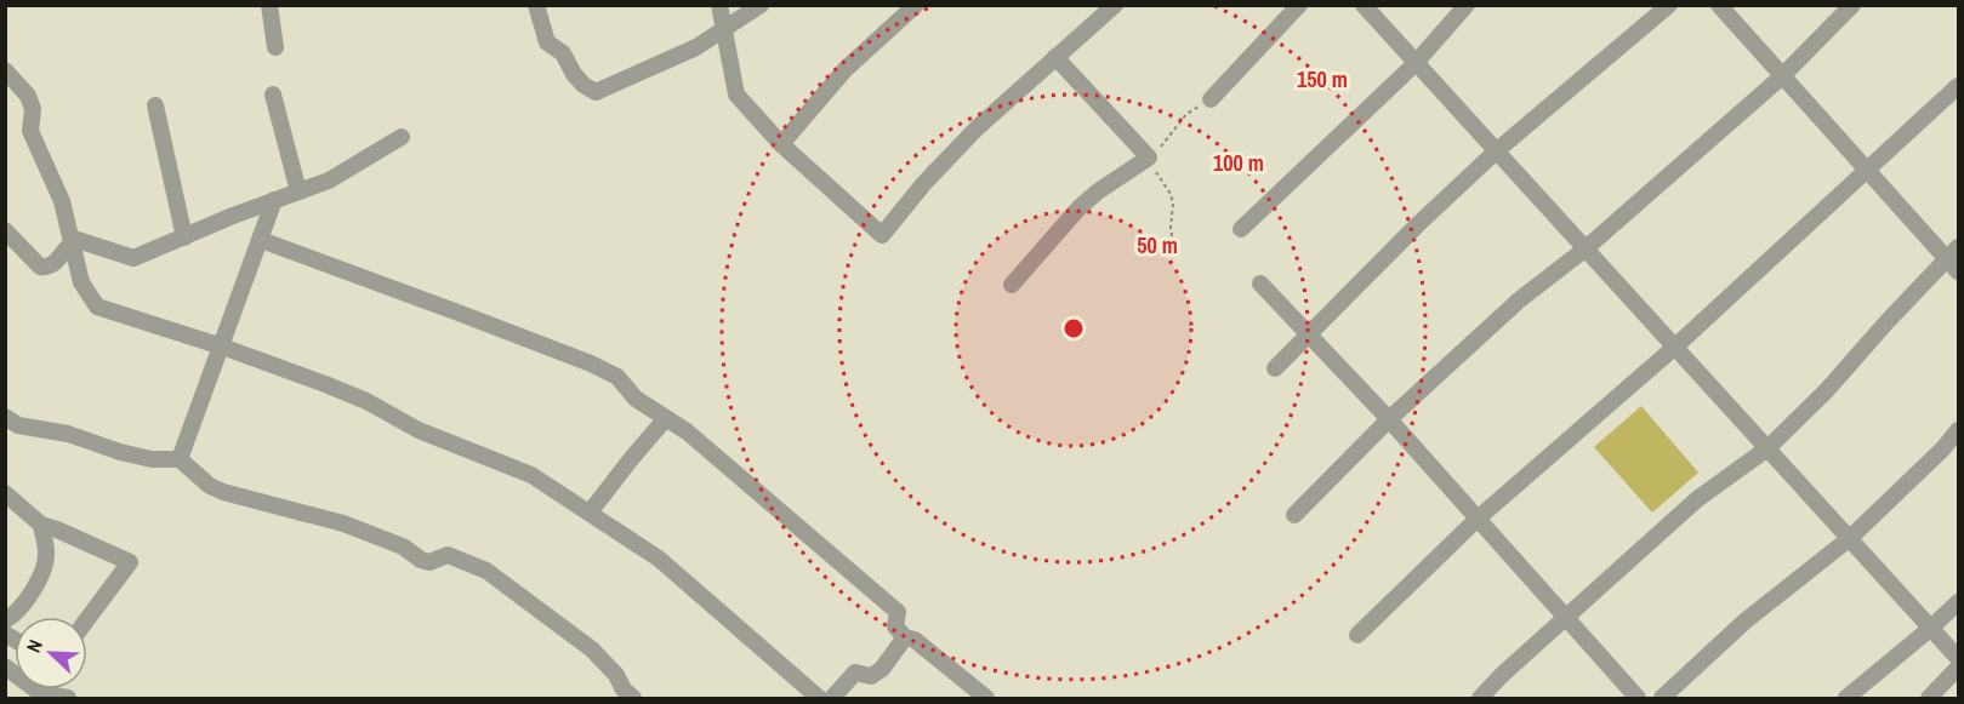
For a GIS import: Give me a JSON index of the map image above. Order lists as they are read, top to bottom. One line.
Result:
{"north":"top left","rings":["150 m","100 m","50 m"]}
